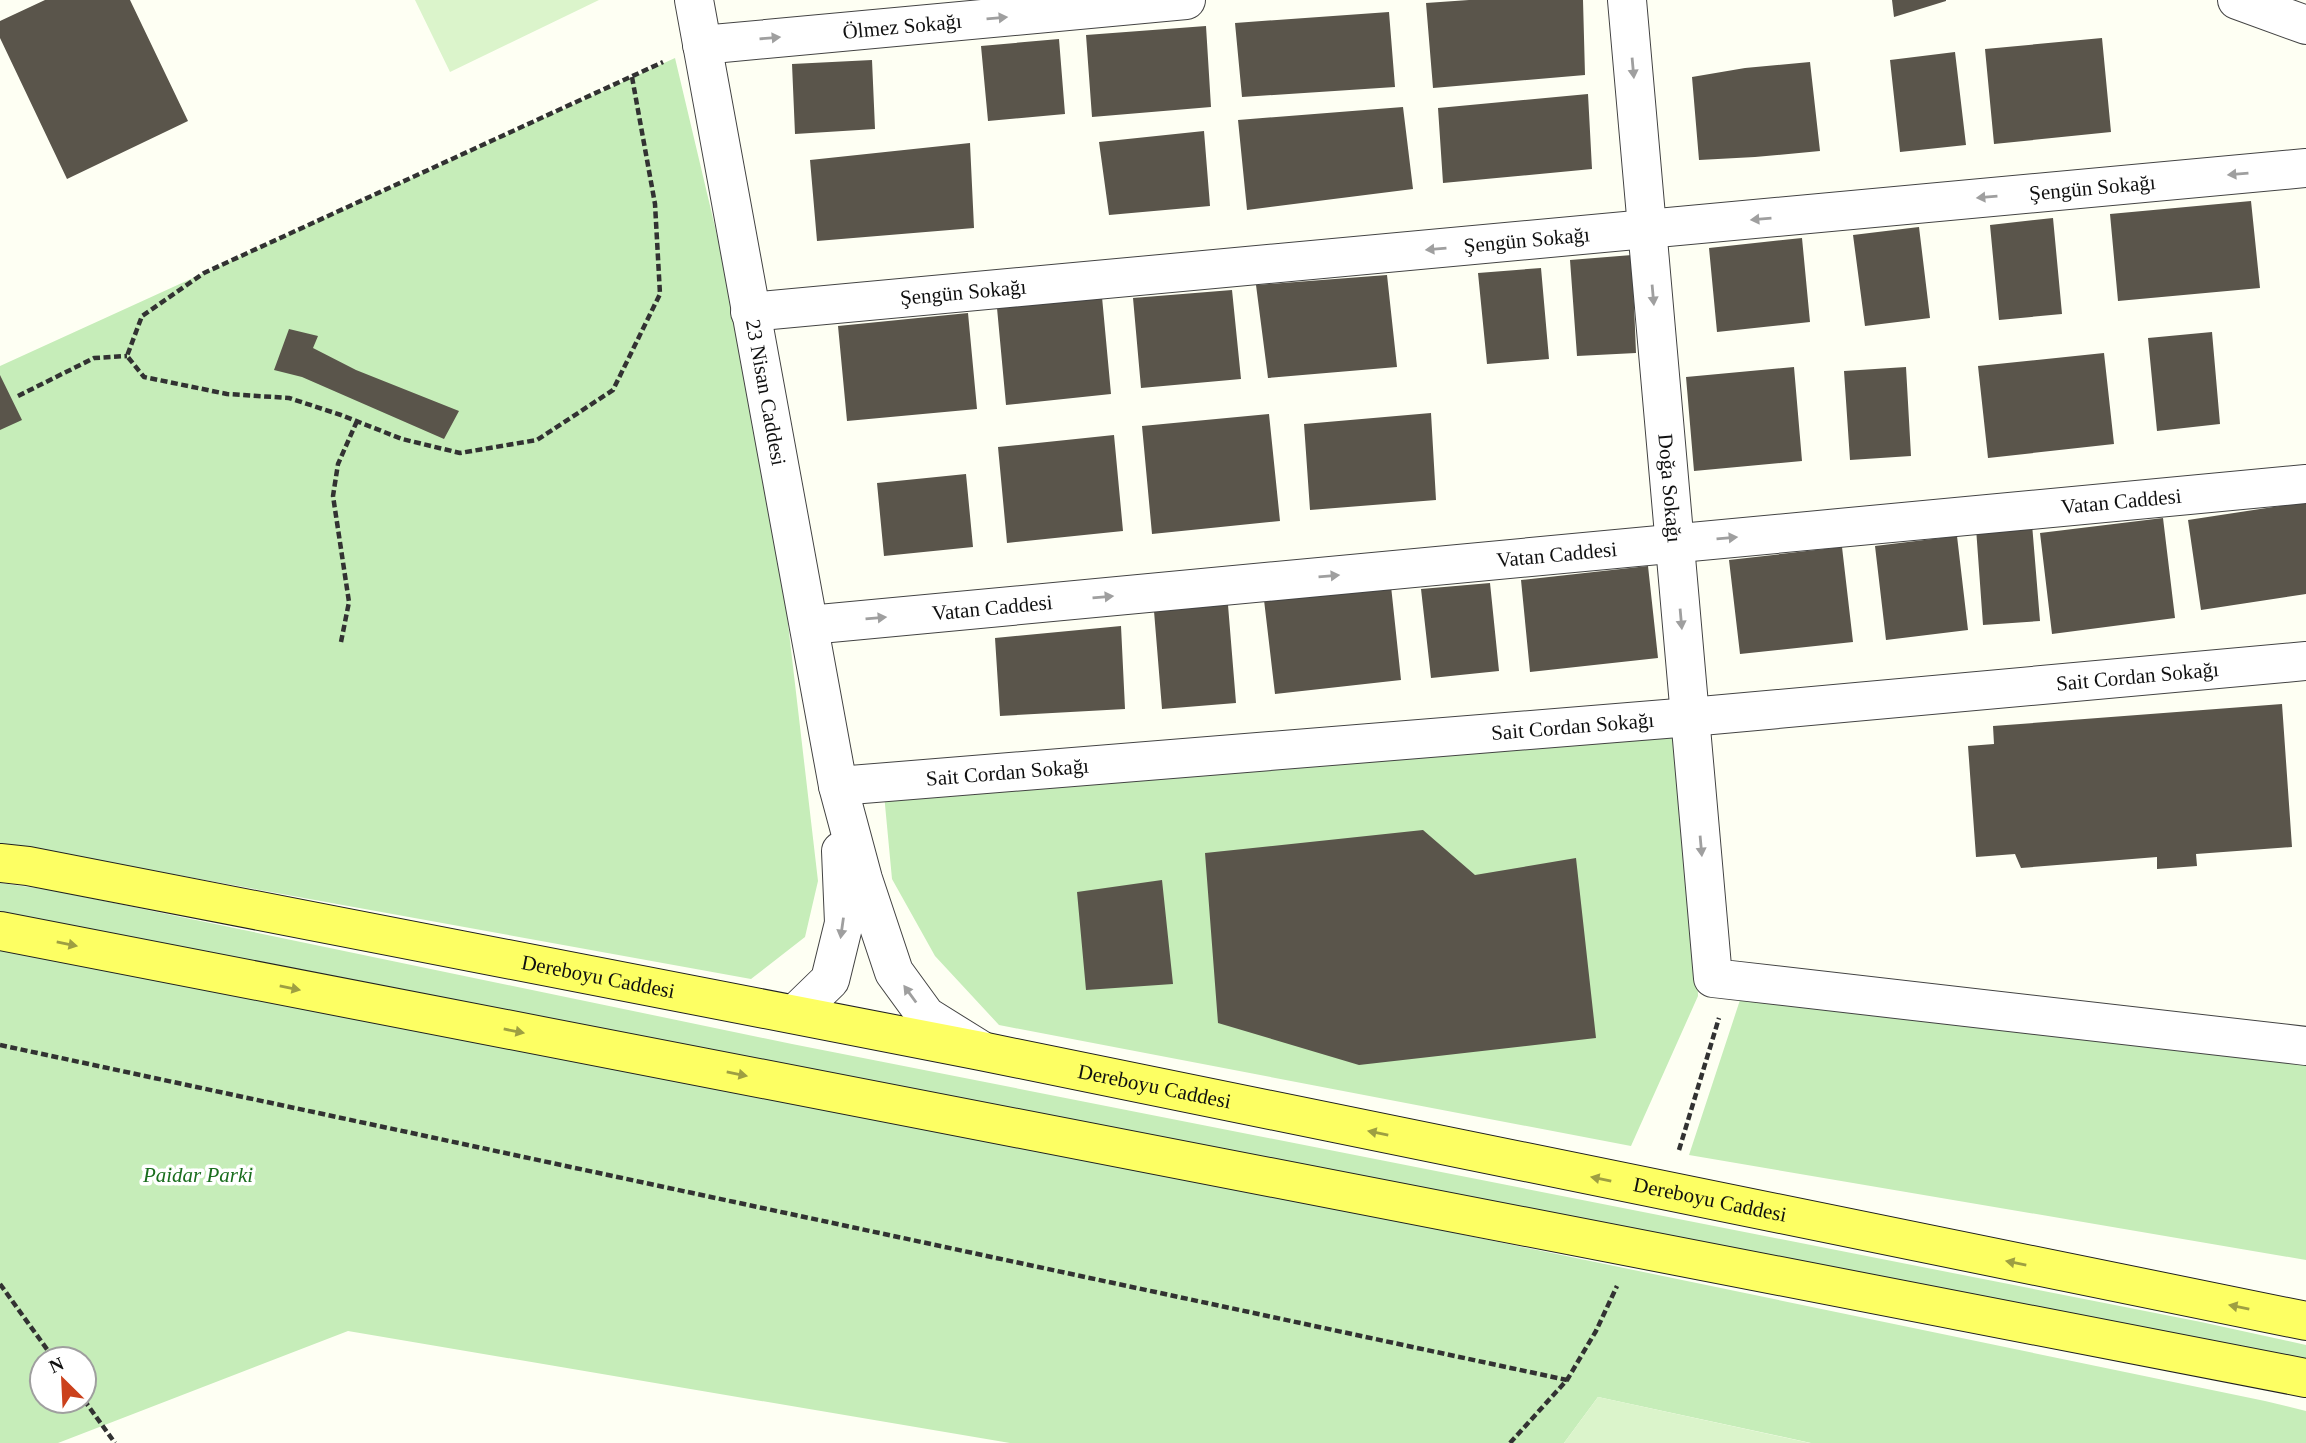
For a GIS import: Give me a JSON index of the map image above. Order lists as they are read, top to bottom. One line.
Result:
{"streets":{"main road":["Dereboyu Caddesi"],"street":["Ölmez Sokağı","Şengün Sokağı","23 Nisan Caddesi","Doğa Sokağı","Vatan Caddesi","Sait Cordan Sokağı"]},"crossings":[["Ölmez Sokağı","23 Nisan Caddesi"],["Şengün Sokağı","23 Nisan Caddesi"],["Şengün Sokağı","Doğa Sokağı"],["23 Nisan Caddesi","Vatan Caddesi"],["23 Nisan Caddesi","Sait Cordan Sokağı"],["Doğa Sokağı","Vatan Caddesi"],["Doğa Sokağı","Sait Cordan Sokağı"]],"one_way":["Ölmez Sokağı","Şengün Sokağı","Doğa Sokağı","Vatan Caddesi"],"parks":["Paidar Parki"],"north":"top left"}
